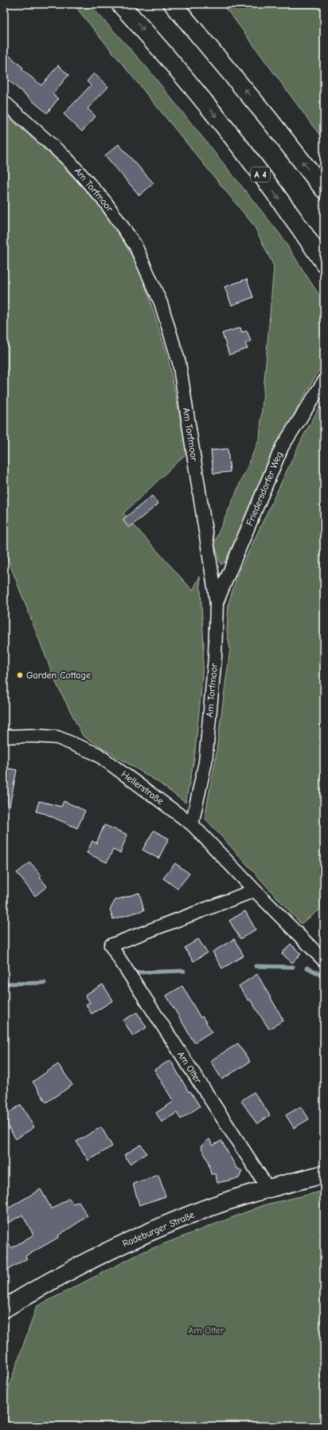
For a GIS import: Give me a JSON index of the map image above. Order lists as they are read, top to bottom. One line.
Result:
{"streets":{"main road":["A 4","Radeburger Straße"],"street":["Am Torfmoor","Friedersdorfer Weg","Hellerstraße","Am Olter"]},"crossings":[["Am Torfmoor","Friedersdorfer Weg"],["Am Torfmoor","Hellerstraße"],["Hellerstraße","Am Olter"],["Am Olter","Radeburger Straße"]],"parks":["Am Olter"],"places":["Garden Cottage"]}
